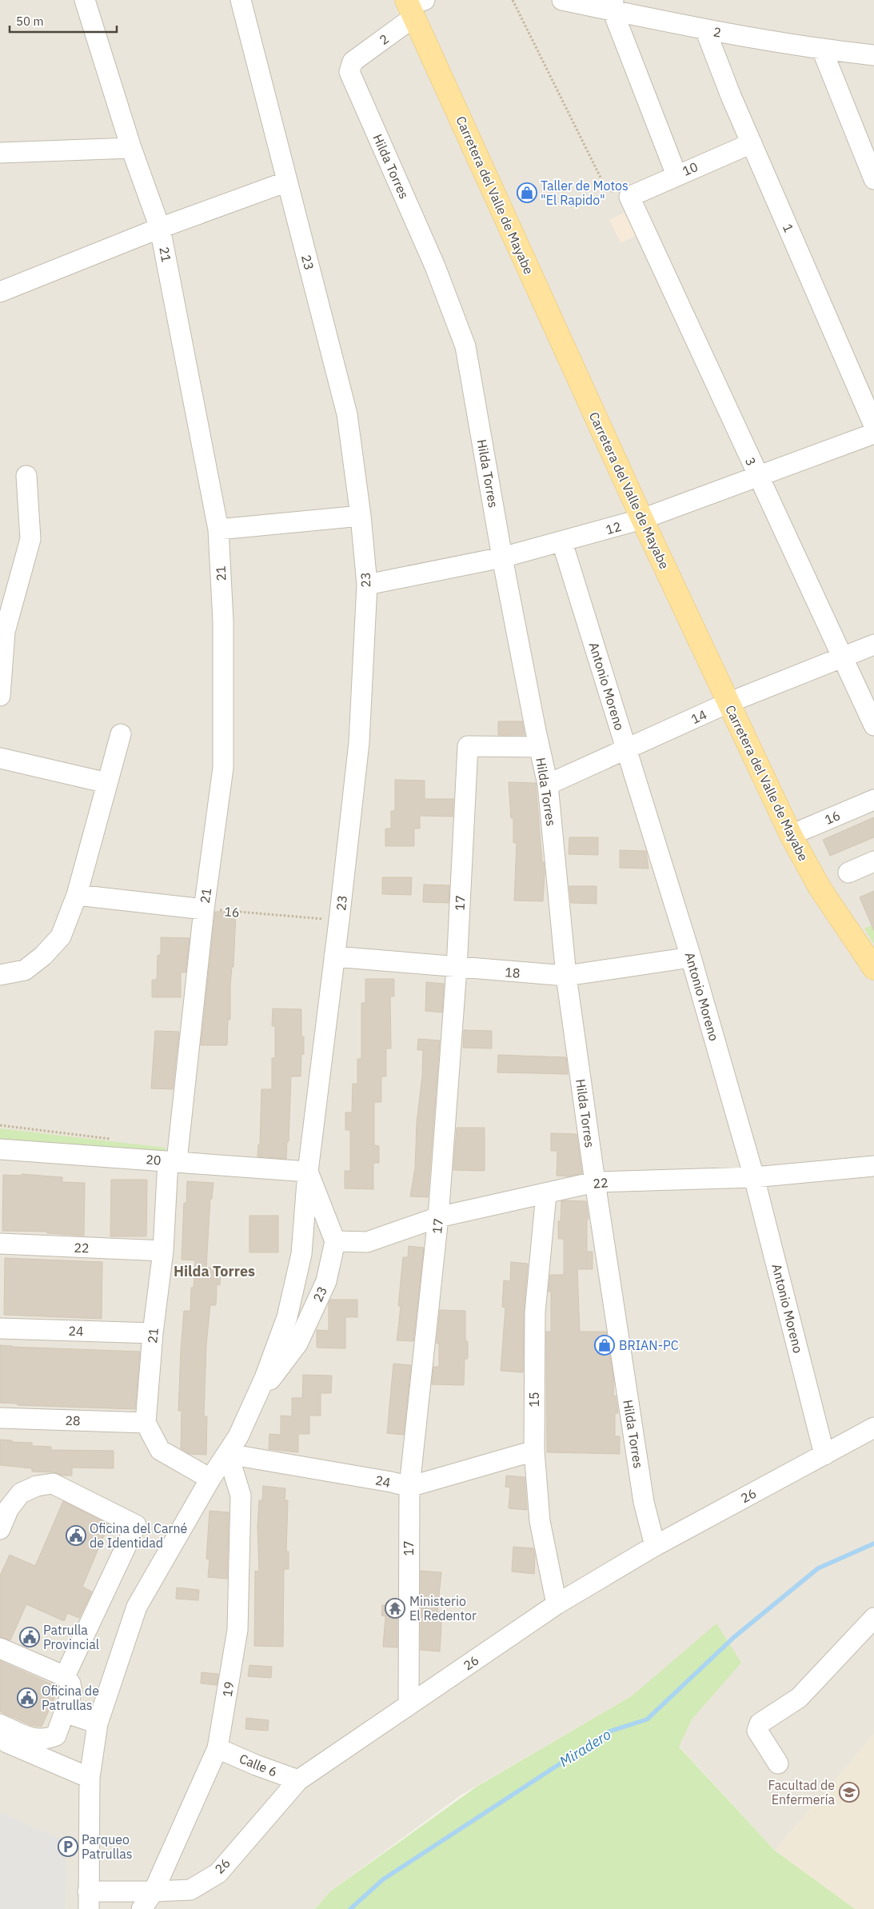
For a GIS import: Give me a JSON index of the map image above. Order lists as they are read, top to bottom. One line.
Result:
{"streets":{"main road":["Carretera del Valle de Mayabe"],"street":["2","Hilda Torres","10","1","21","23","3","12","Antonio Moreno","14","16","17","18","20","22","24","15","28","26","19","Calle 6"]},"crossings":[["2","Hilda Torres"],["2","Carretera del Valle de Mayabe"],["2","1"],["Hilda Torres","12"],["Hilda Torres","14"],["Hilda Torres","17"],["Hilda Torres","18"],["Hilda Torres","22"],["Hilda Torres","26"],["10","1"],["10","3"],["Carretera del Valle de Mayabe","12"],["Carretera del Valle de Mayabe","14"],["Carretera del Valle de Mayabe","16"],["21","16"],["21","20"],["21","22"],["21","24"],["21","28"],["23","12"],["23","16"],["23","18"],["23","20"],["23","22"],["23","24"],["23","26"],["23","19"],["3","12"],["3","14"],["12","Antonio Moreno"],["Antonio Moreno","14"],["Antonio Moreno","18"],["Antonio Moreno","22"],["Antonio Moreno","26"],["17","18"],["17","22"],["17","24"],["17","26"],["22","15"],["24","15"],["24","19"],["15","26"],["26","19"],["26","Calle 6"],["19","Calle 6"]],"districts":["Hilda Torres"],"water":["Miradero"],"places":{"shop":["Taller de Motos \"El Rapido\"","BRIAN-PC"],"public building":["Oficina del Carné de Identidad","Patrulla Provincial","Oficina de Patrullas"],"temple":["Ministerio El Redentor"],"school or university":["Facultad de Enfermería"],"parking":["Parqueo Patrullas"]},"scale_bar":"50 m"}
